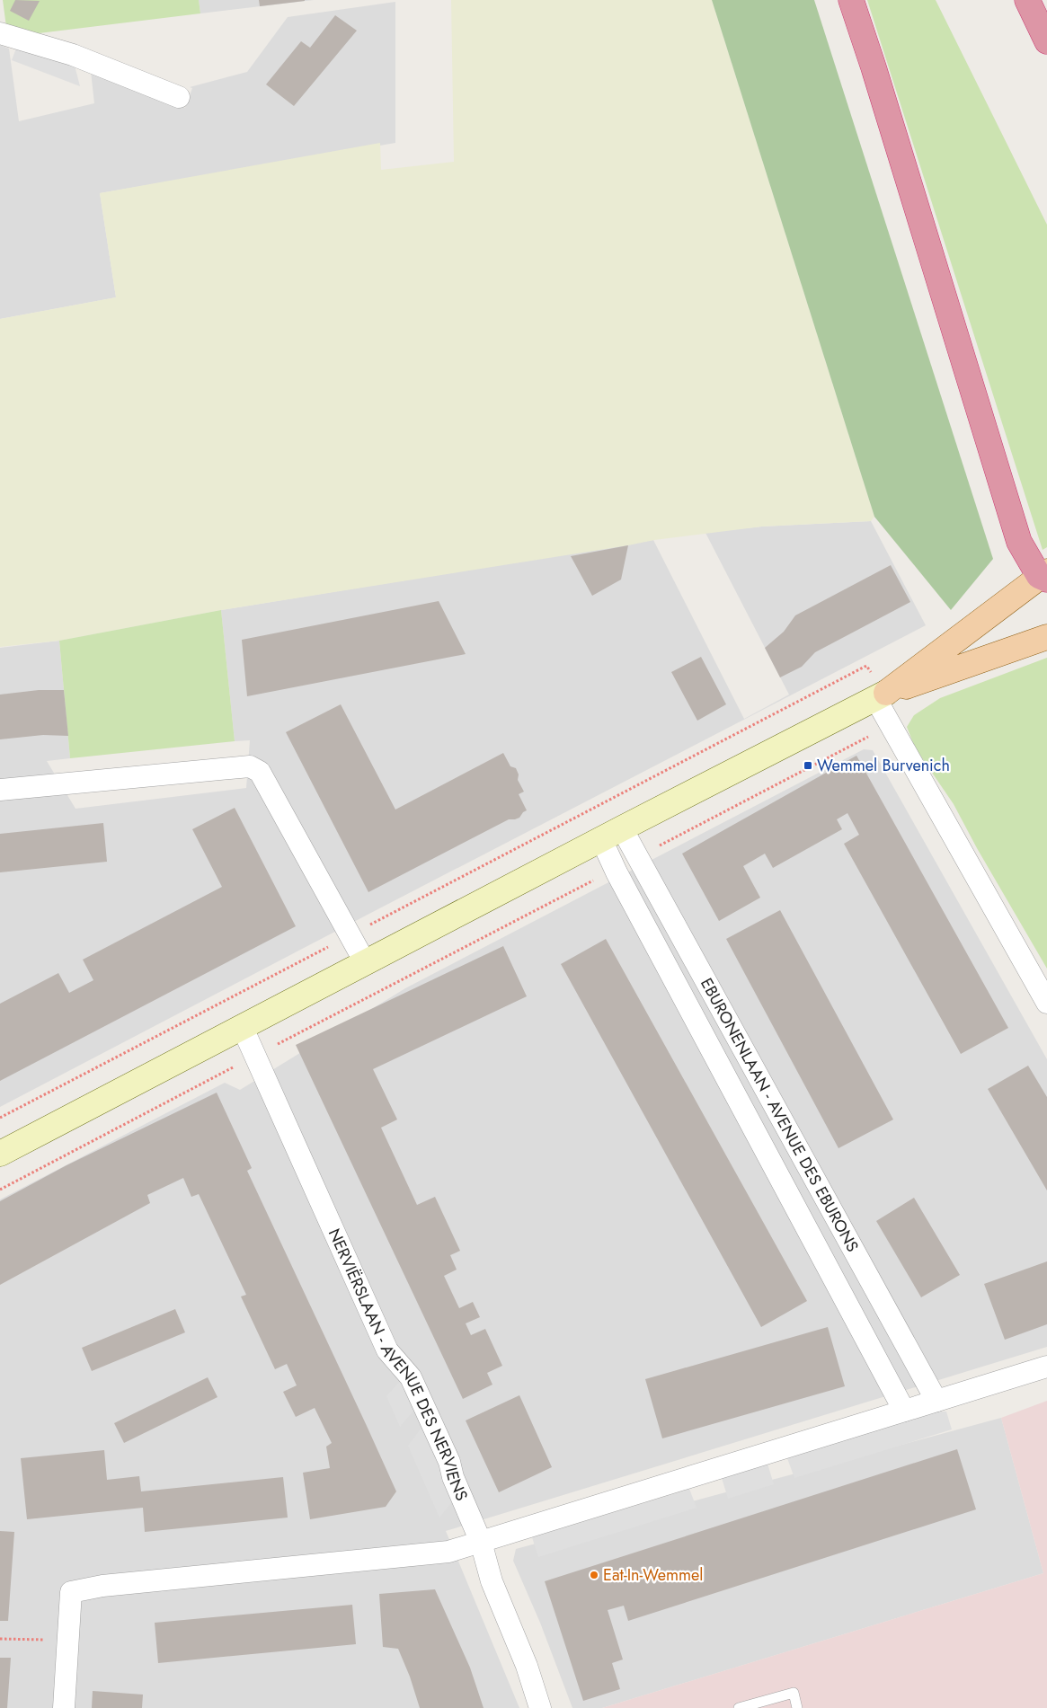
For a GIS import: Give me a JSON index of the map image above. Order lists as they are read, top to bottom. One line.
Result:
{"streets":{"street":["EBURONENLAAN - AVENUE DES EBURONS","NERVIËRSLAAN - AVENUE DES NERVIENS"]},"places":{"transit":["Wemmel Burvenich"],"other":["Eat-In-Wemmel"]}}
